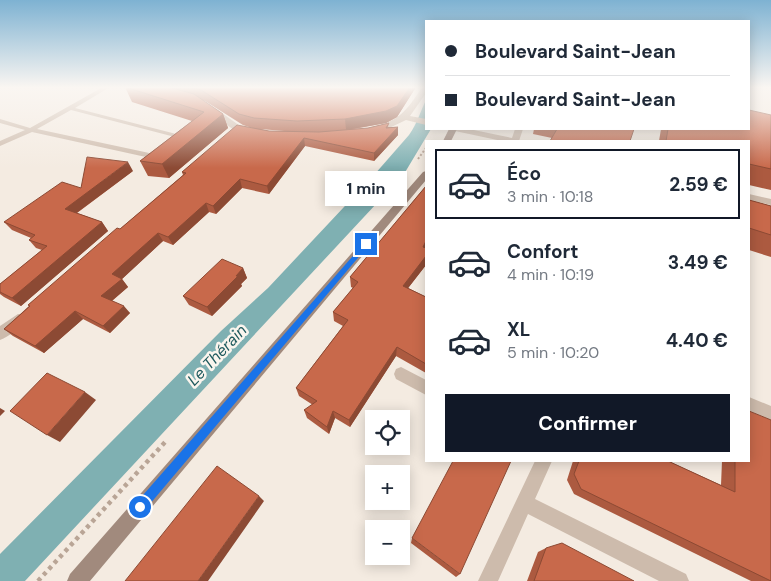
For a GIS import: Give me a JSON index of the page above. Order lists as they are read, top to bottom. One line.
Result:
{"water":["Le Thérain"],"page":{"banner":["Boulevard Saint-Jean","Boulevard Saint-Jean"],"list":[{"name":"Éco","note":"3 min · 10:18","value":"2.59 €"},{"name":"Confort","note":"4 min · 10:19","value":"3.49 €"},{"name":"XL","note":"5 min · 10:20","value":"4.40 €"}],"bubble":"1 min","buttons":"Confirmer","map_buttons":["+","−"]}}
